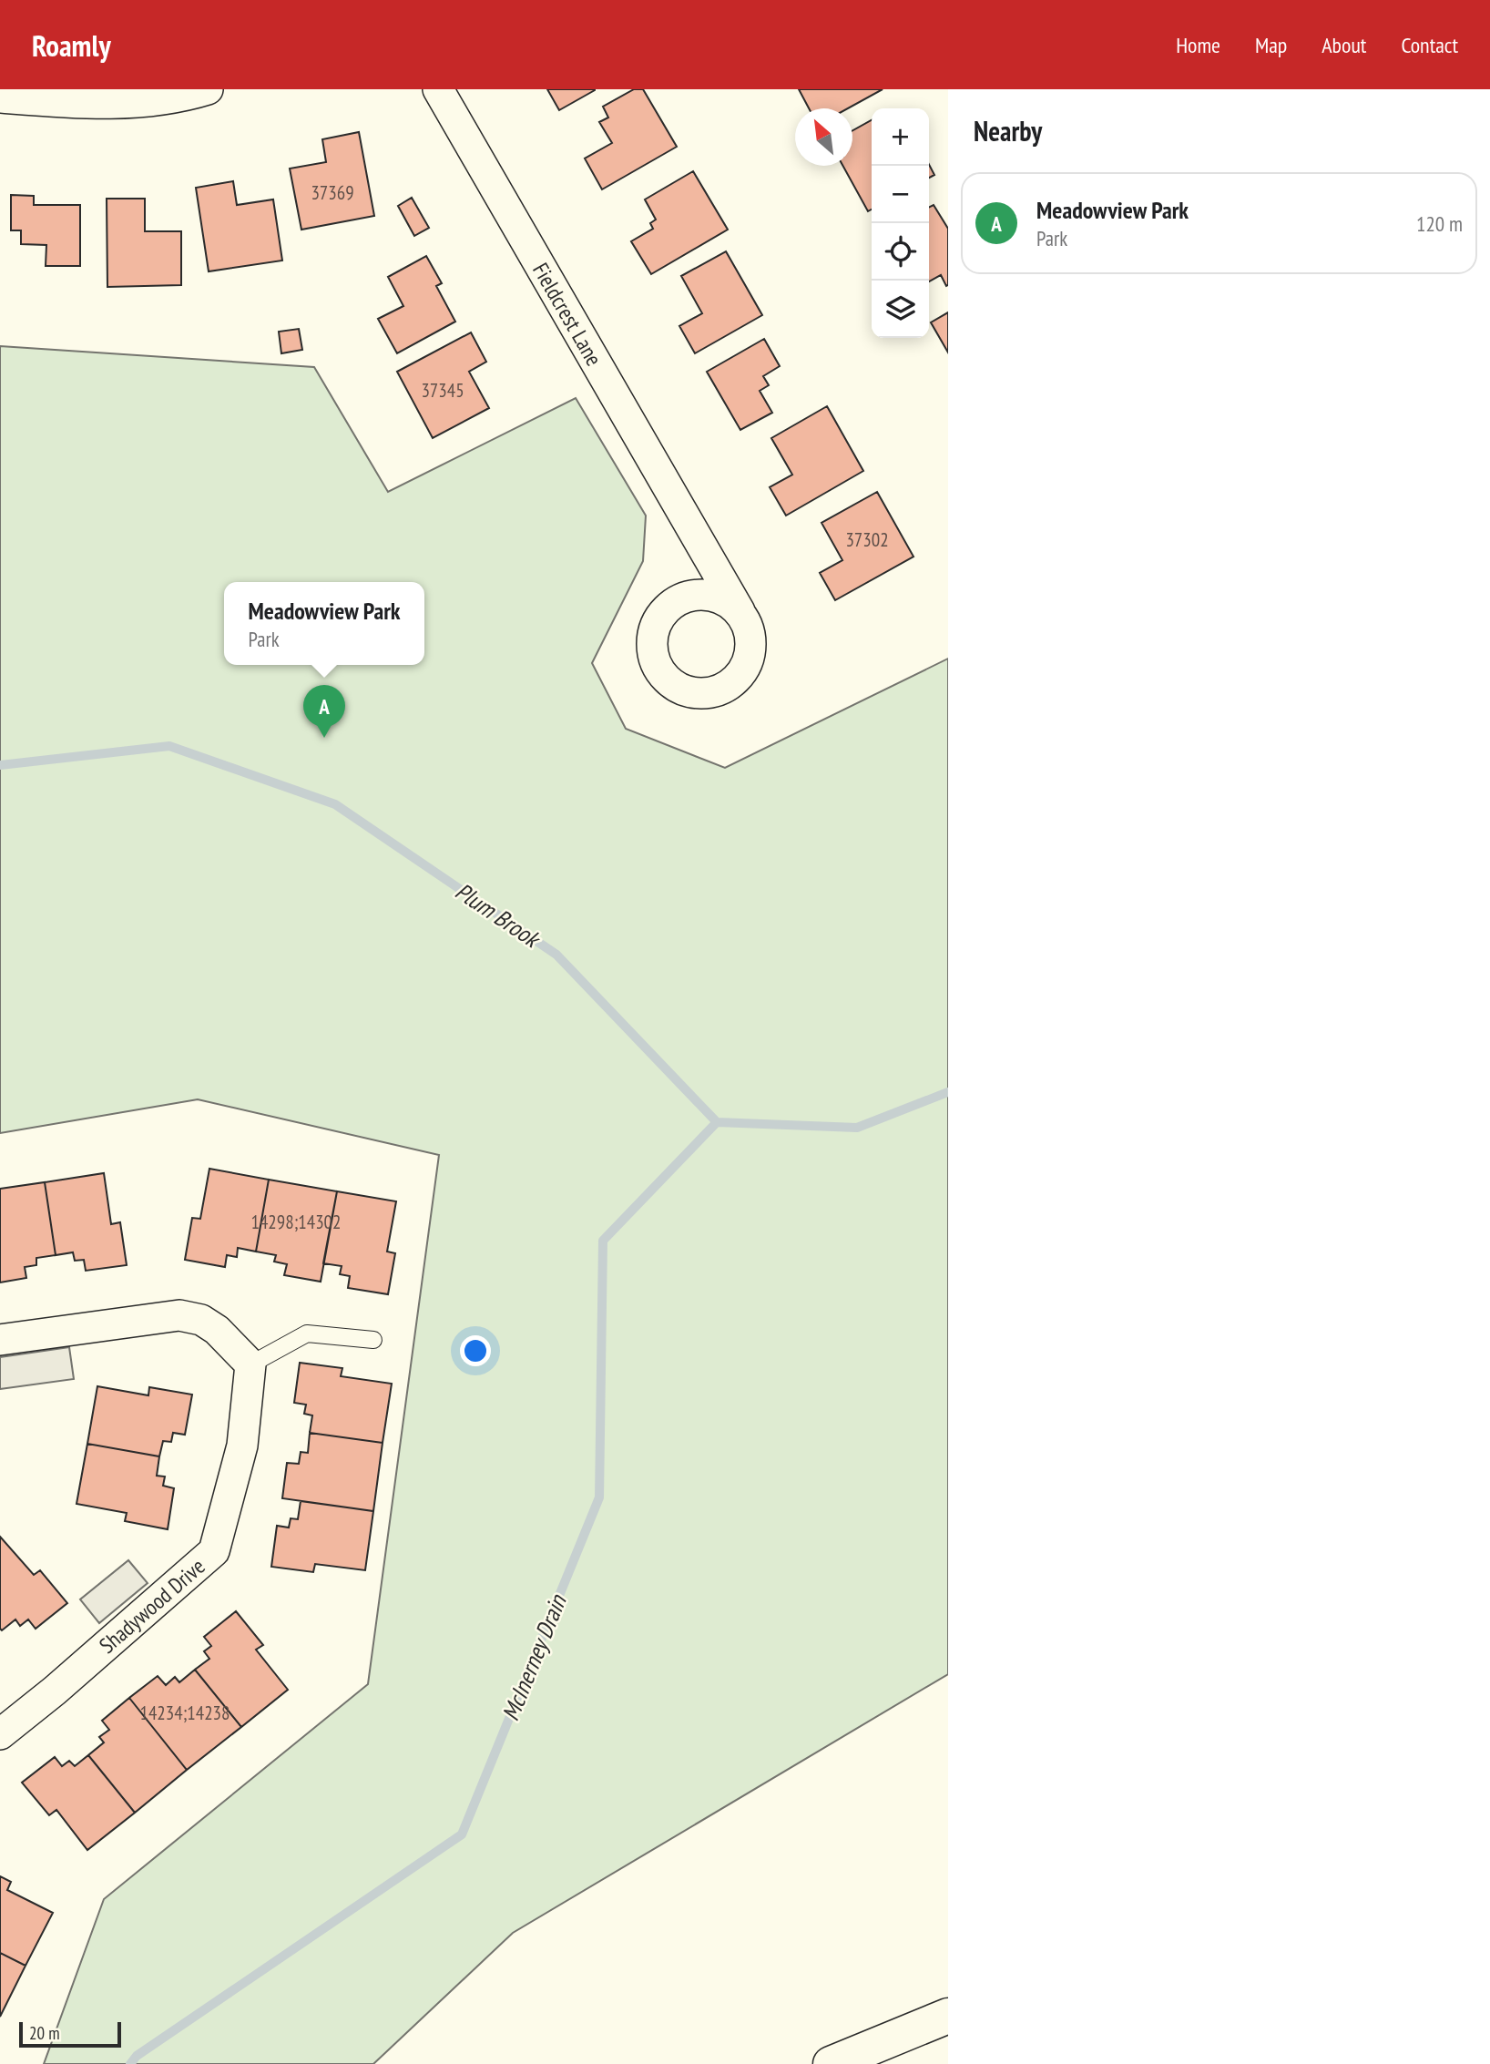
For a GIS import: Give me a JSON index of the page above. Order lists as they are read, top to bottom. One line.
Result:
{"streets":{"street":["Fieldcrest Lane","Shadywood Drive"]},"water":["Plum Brook","McInerney Drain"],"house_numbers":["37369","37345","37302","14298;14302","14234;14238"],"scale_bar":"20 m","north":"top left","page":{"header":"Roamly","nav":["Home","Map","About","Contact"],"heading":"Nearby","map_buttons":["+","−"],"list":[{"mark":"A","name":"Meadowview Park","note":"Park","value":"120 m"}],"popup":["Meadowview Park","Park"],"pins":"A","scale":"20 m"}}
